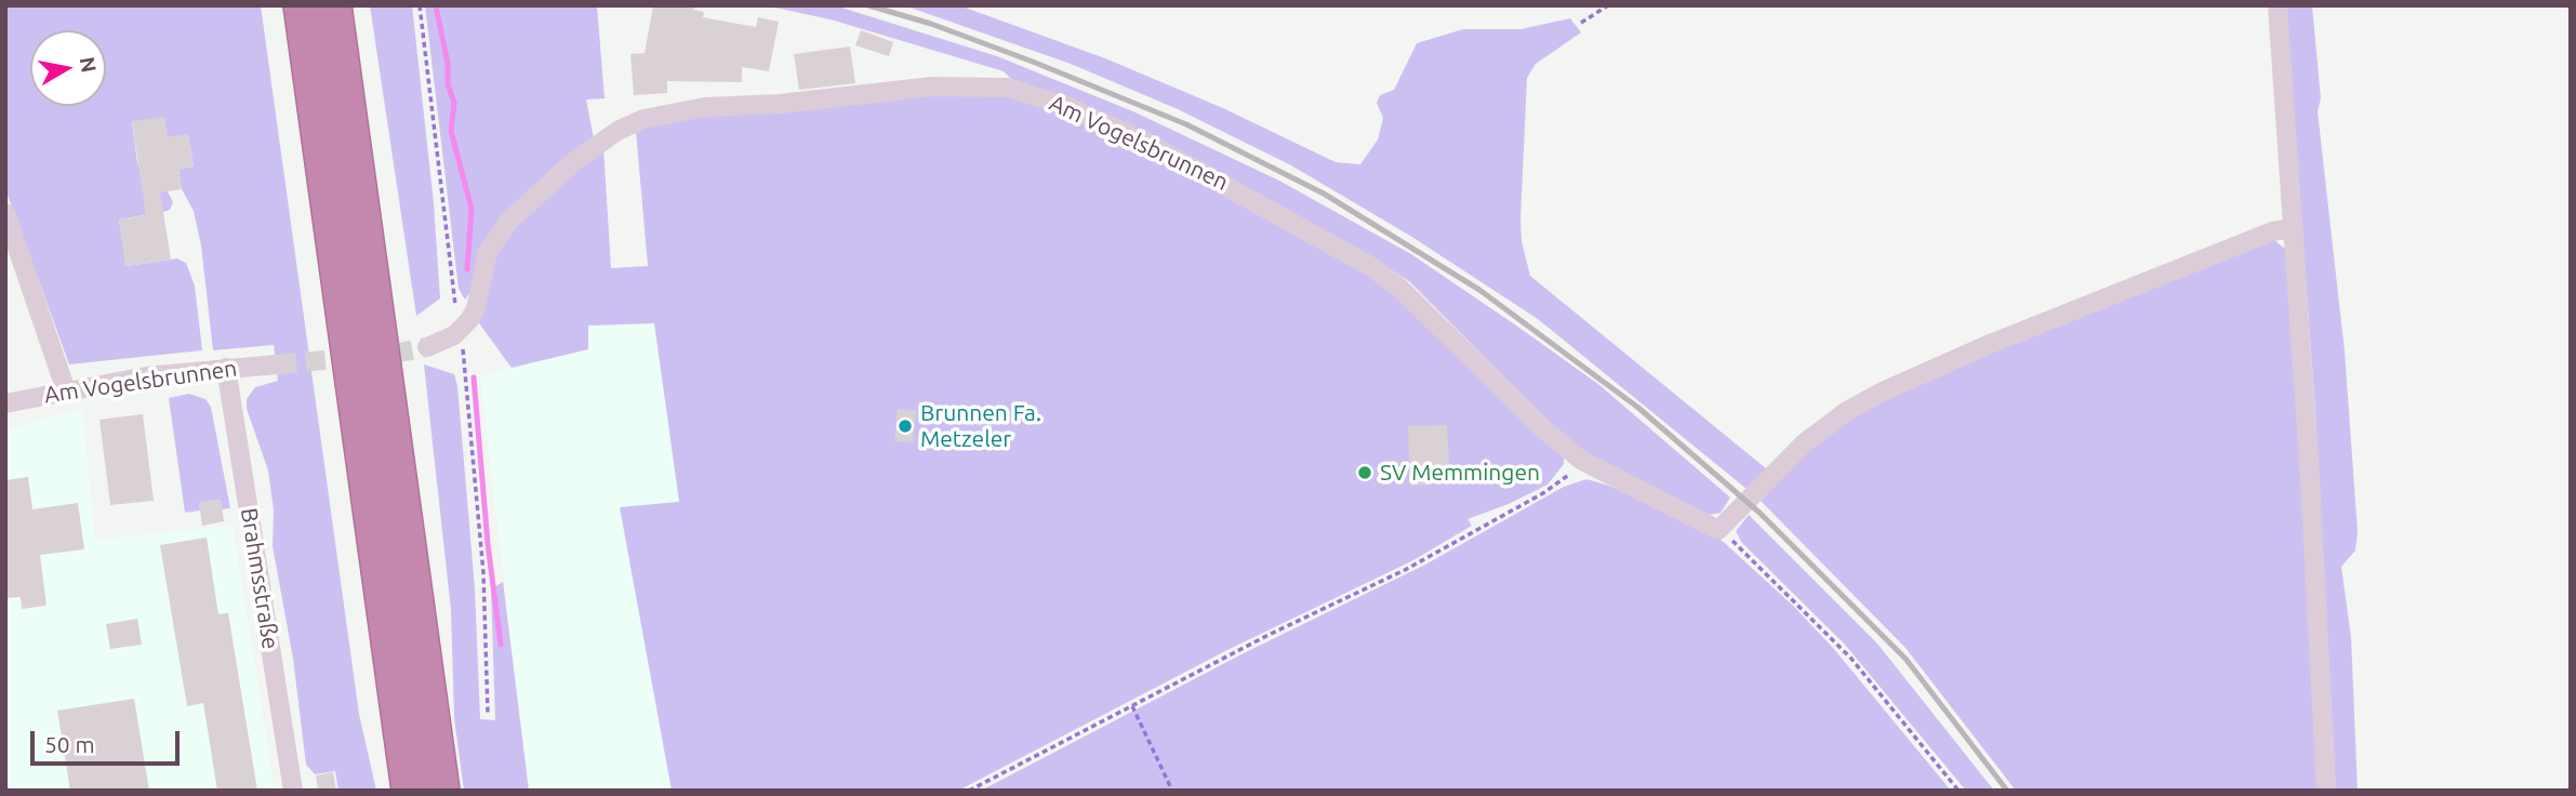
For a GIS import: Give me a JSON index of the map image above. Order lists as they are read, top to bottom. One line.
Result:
{"streets":{"street":["Am Vogelsbrunnen","Brahmsstraße"]},"crossings":[["Am Vogelsbrunnen","Brahmsstraße"]],"places":["Brunnen Fa. Metzeler","SV Memmingen"],"scale_bar":"50 m","north":"right"}
